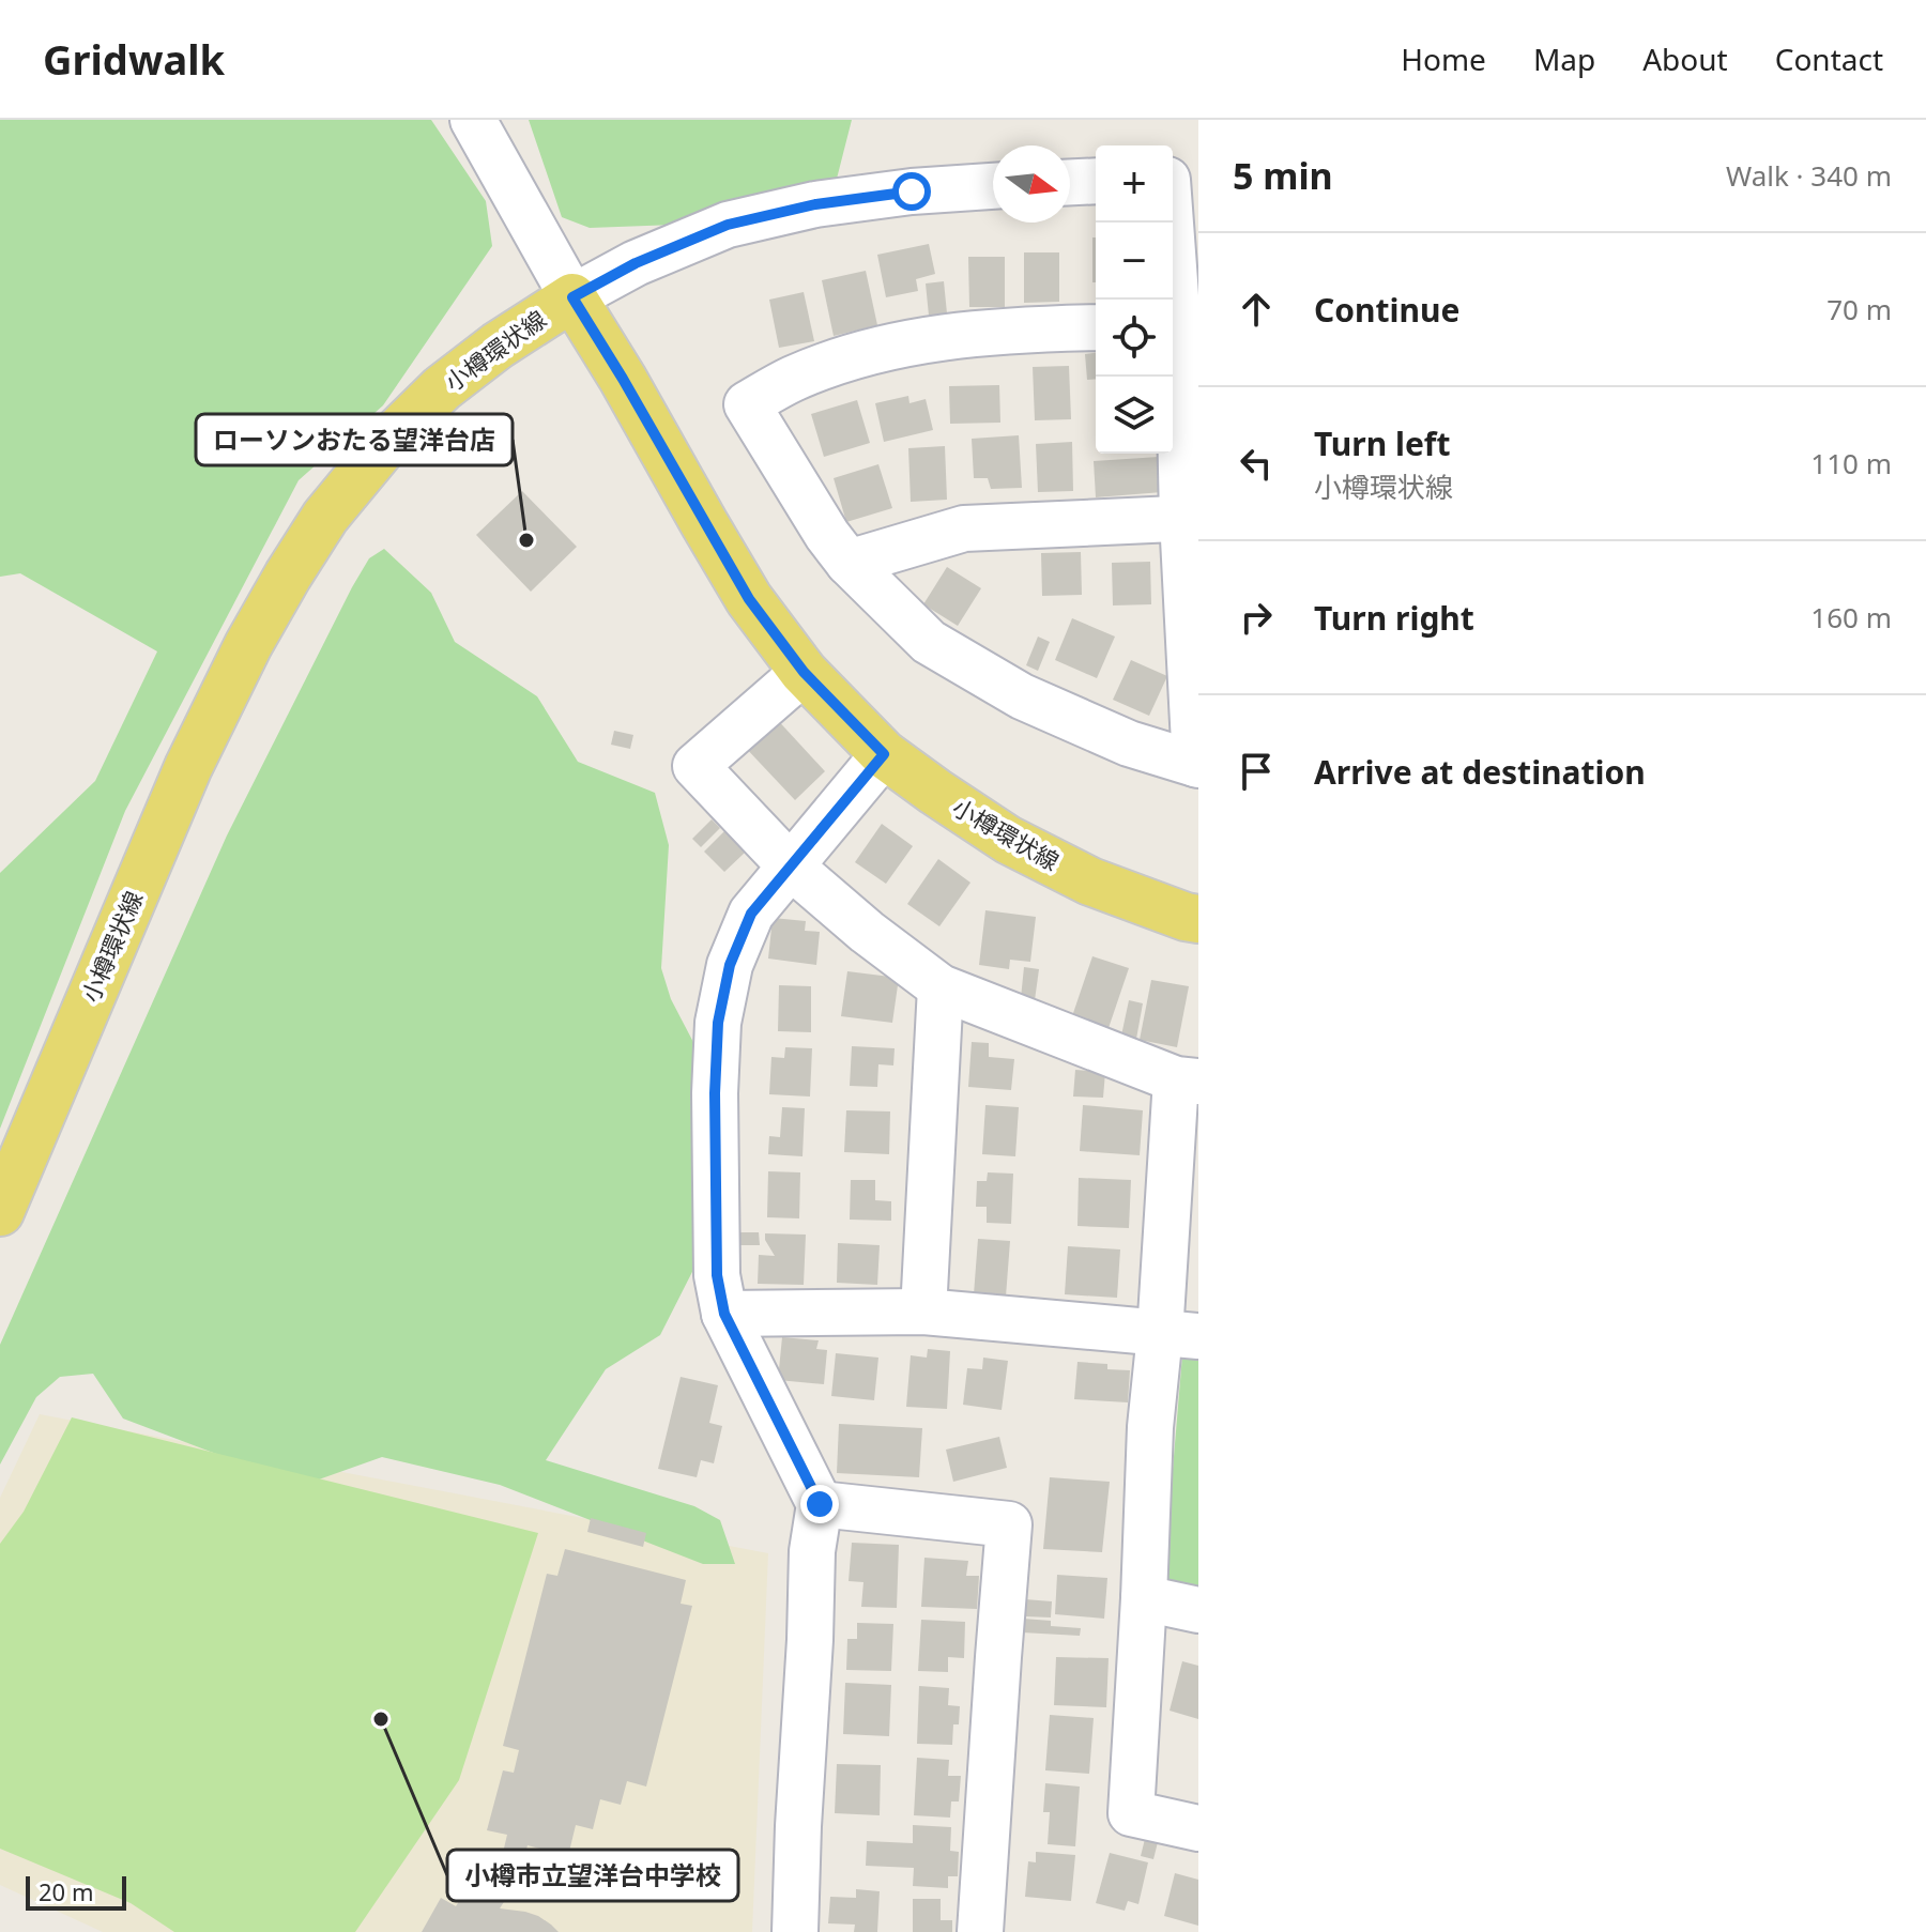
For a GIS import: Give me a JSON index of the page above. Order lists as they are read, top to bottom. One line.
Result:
{"streets":{"main road":["小樽環状線"]},"places":["ローソンおたる望洋台店","小樽市立望洋台中学校"],"scale_bar":"20 m","north":"right","page":{"header":"Gridwalk","nav":["Home","Map","About","Contact"],"heading":["5 min","Walk · 340 m"],"map_buttons":["+","−"],"list":[["Continue","70 m"],["Turn left","小樽環状線","110 m"],["Turn right","160 m"],"Arrive at destination"],"scale":"20 m"}}
